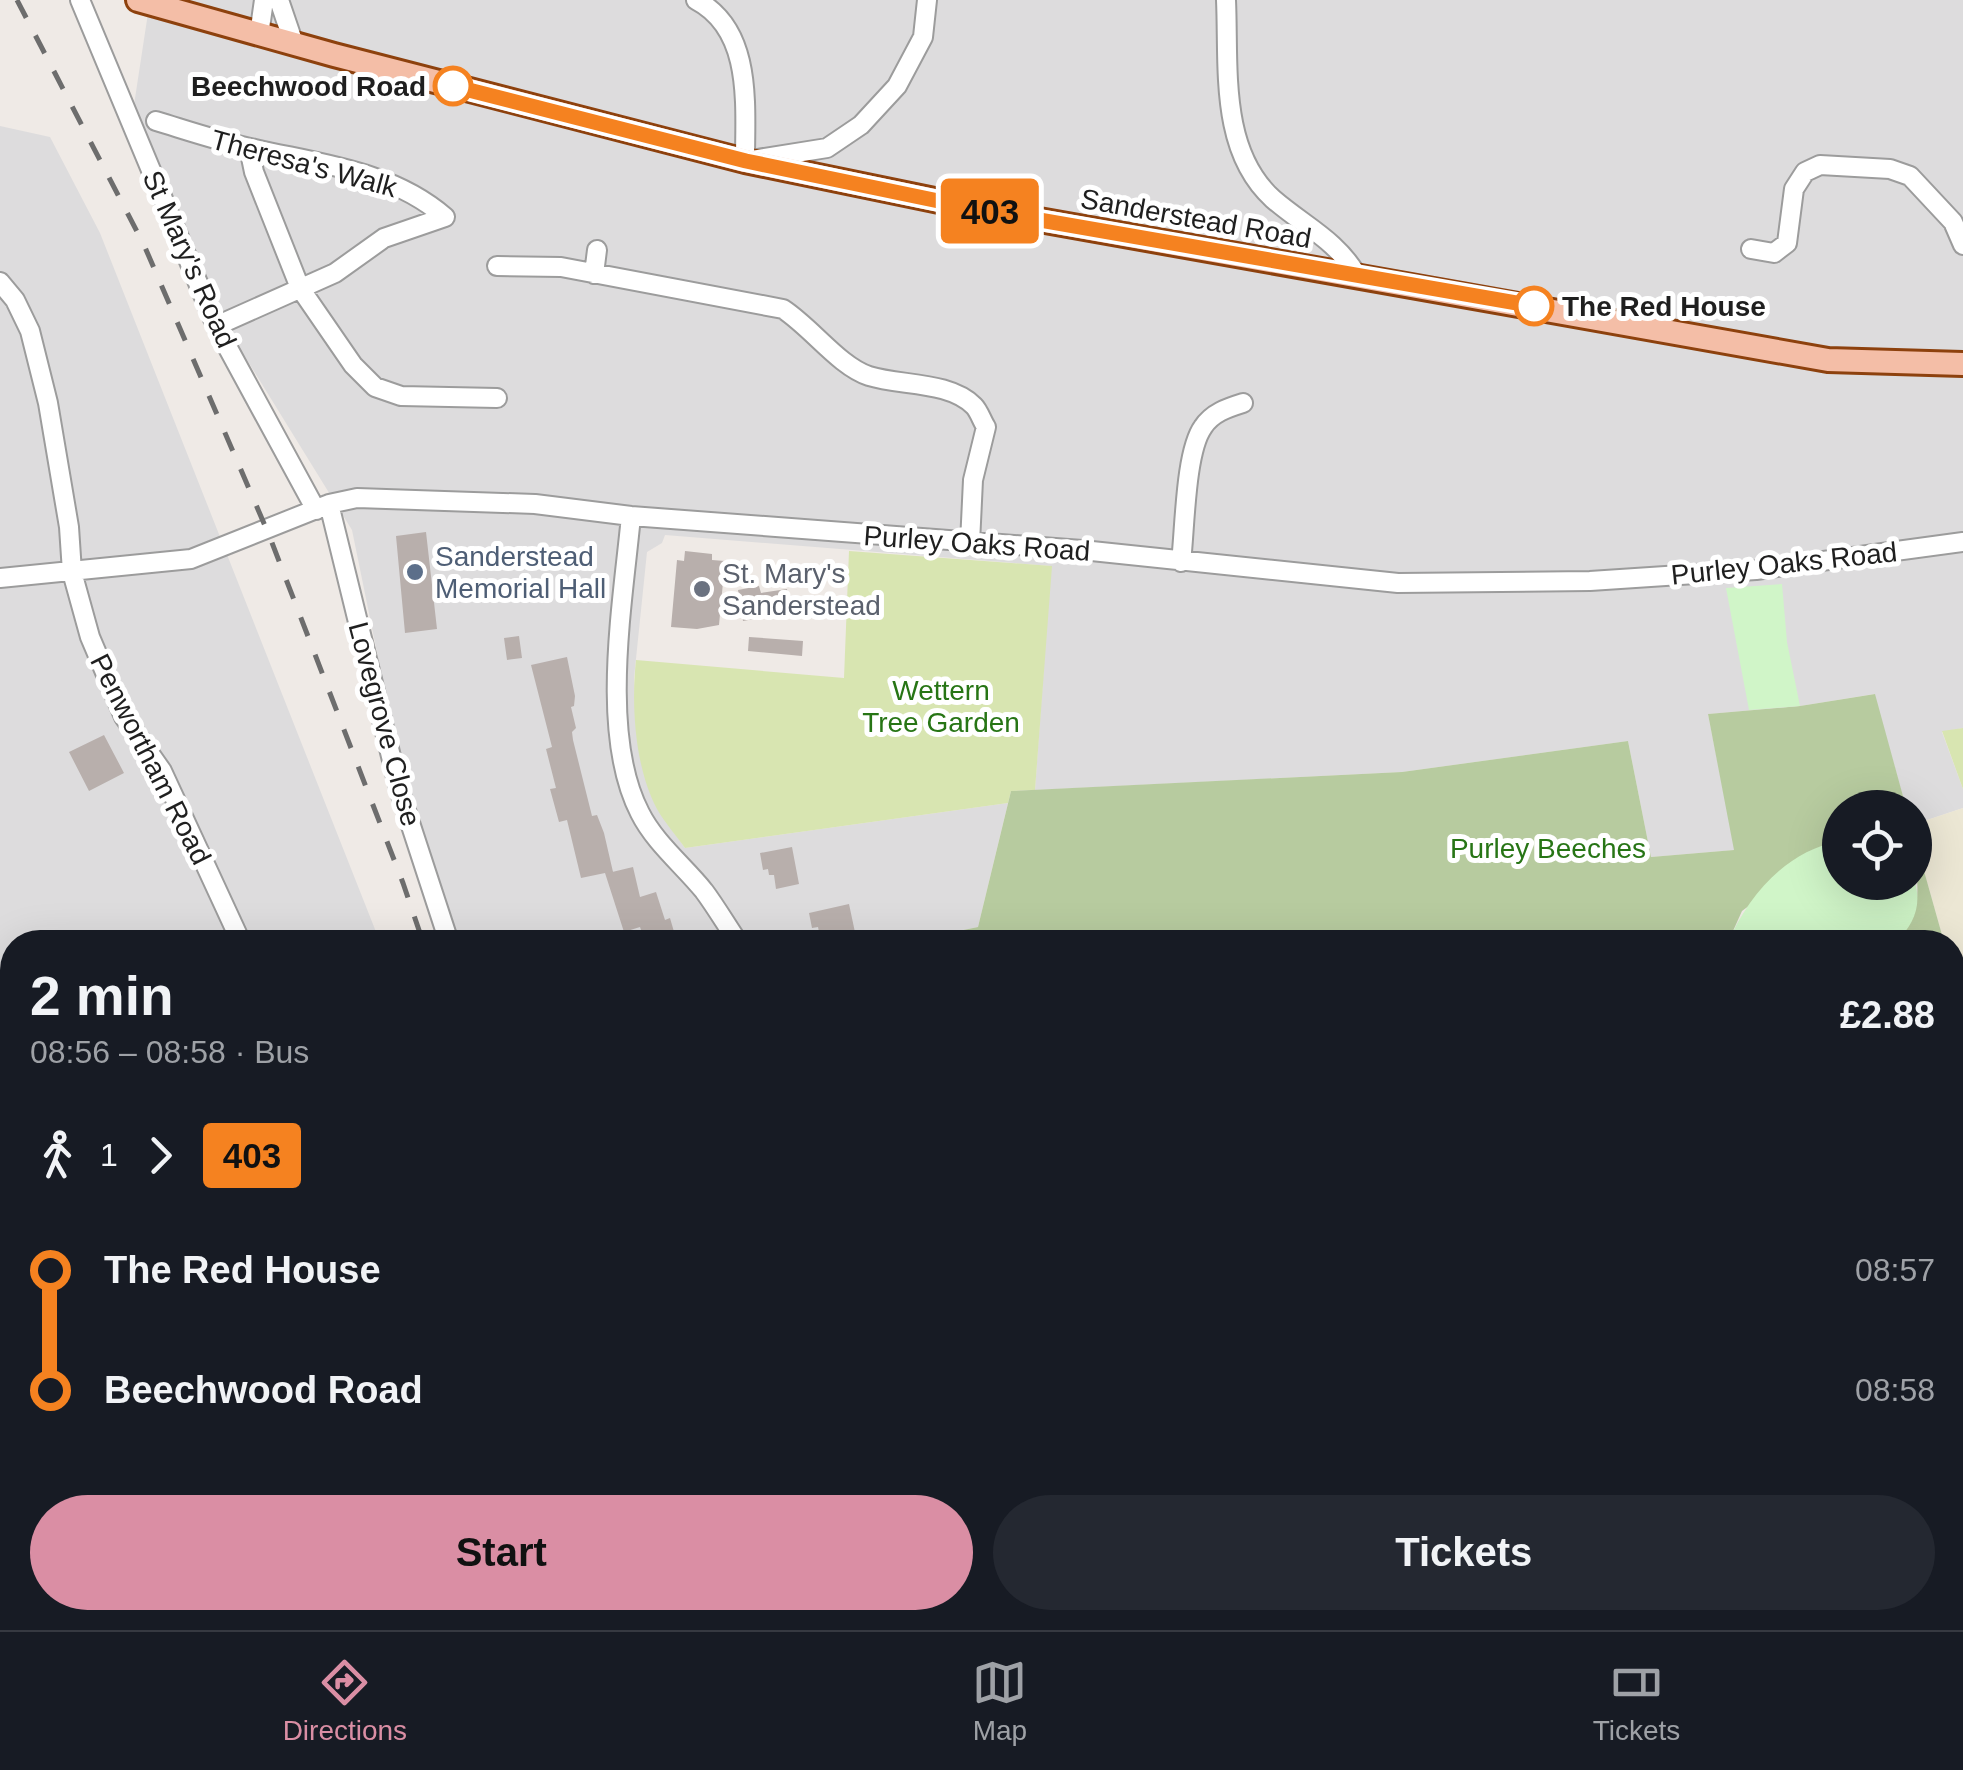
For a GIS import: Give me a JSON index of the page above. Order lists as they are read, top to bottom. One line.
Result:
{"streets":{"main road":["Sanderstead Road"],"street":["Theresa's Walk","St Mary's Road","Purley Oaks Road","Lovegrove Close","Penwortham Road"]},"crossings":[["St Mary's Road","Purley Oaks Road"],["St Mary's Road","Lovegrove Close"],["Purley Oaks Road","Lovegrove Close"],["Purley Oaks Road","Penwortham Road"]],"parks":["Wettern Tree Garden","Purley Beeches"],"places":["Beechwood Road","The Red House","Sanderstead Memorial Hall","St. Mary's Sanderstead"],"lines":["bus line 403"],"page":{"on_map":"403","heading":["2 min","08:56 – 08:58 · Bus","£2.88"],"legs":["1","403"],"list":[{"name":"The Red House","value":"08:57"},{"name":"Beechwood Road","value":"08:58"}],"buttons":["Start","Tickets"],"tabs":["Directions","Map","Tickets"]}}
